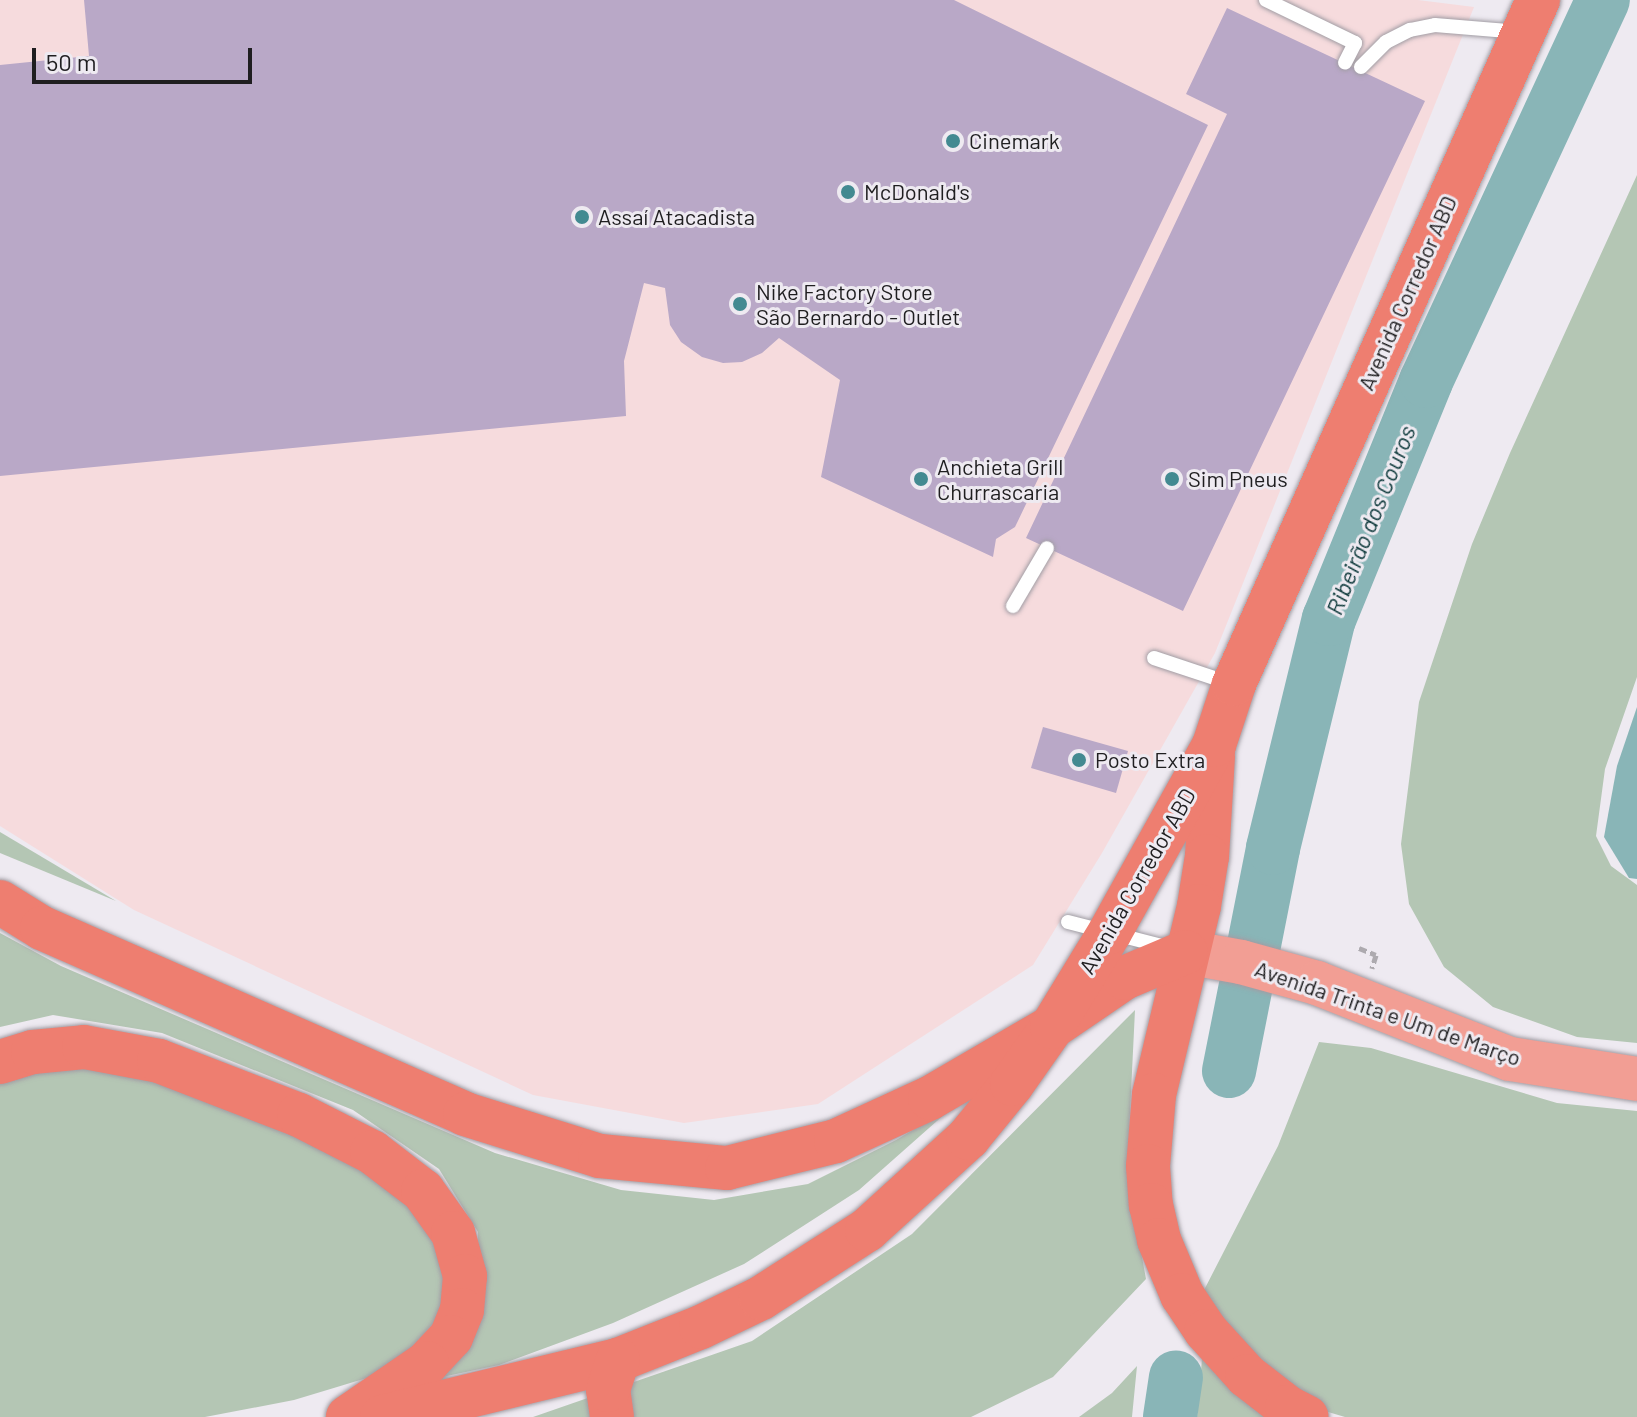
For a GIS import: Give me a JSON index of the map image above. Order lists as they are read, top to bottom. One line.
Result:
{"streets":{"highway":["Avenida Corredor ABD"],"main road":["Avenida Trinta e Um de Março"]},"water":["Ribeirão dos Couros"],"places":["Cinemark","McDonald's","Assaí Atacadista","Nike Factory Store São Bernardo - Outlet","Anchieta Grill Churrascaria","Sim Pneus","Posto Extra"],"scale_bar":"50 m"}
